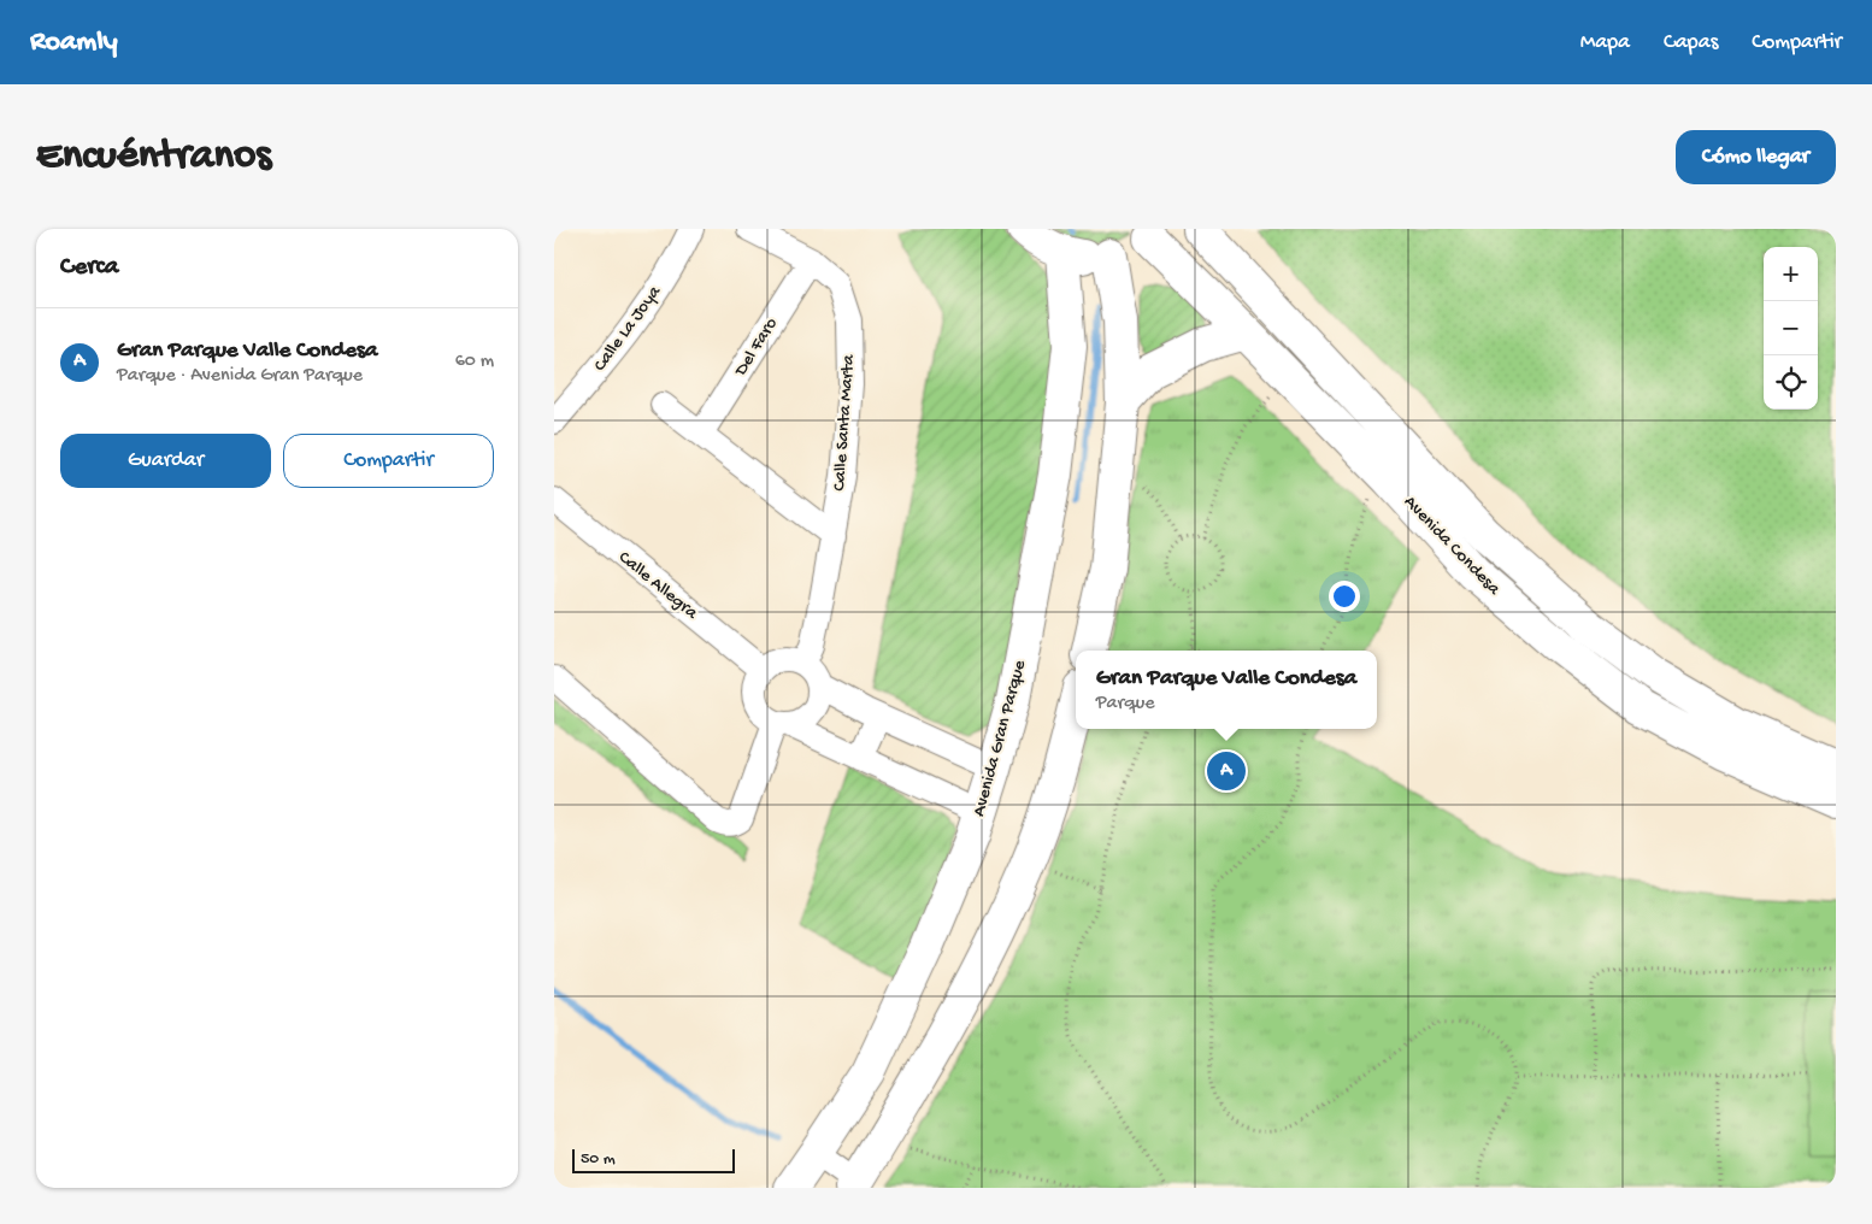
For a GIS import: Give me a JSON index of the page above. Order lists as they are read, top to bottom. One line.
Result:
{"streets":{"street":["Calle La Joya","Del Faro","Calle Santa Marta","Avenida Condesa","Calle Allegra","Avenida Gran Parque"]},"crossings":[["Del Faro","Calle Santa Marta"],["Calle Santa Marta","Calle Allegra"]],"scale_bar":"50 m","page":{"header":"Roamly","nav":["Mapa","Capas","Compartir"],"buttons":["Cómo llegar",["Guardar","Compartir"]],"title":"Encuéntranos","heading":"Cerca","map_buttons":["+","−"],"list":[{"mark":"A","name":"Gran Parque Valle Condesa","note":"Parque · Avenida Gran Parque","value":"60 m"}],"popup":["Gran Parque Valle Condesa","Parque"],"pins":"A","scale":"50 m"}}
